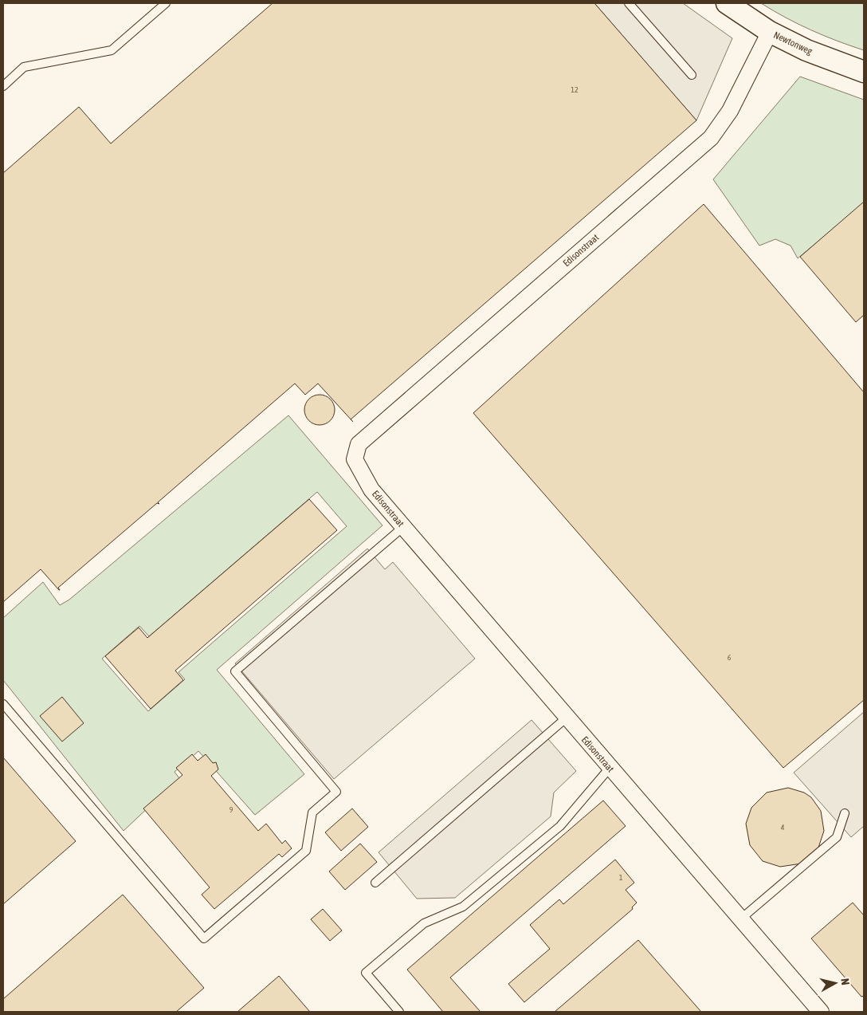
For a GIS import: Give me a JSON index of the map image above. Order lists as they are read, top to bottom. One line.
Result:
{"streets":{"street":["Newtonweg","Edisonstraat"]},"crossings":[["Newtonweg","Edisonstraat"]],"house_numbers":["12","6","9","4","1"],"north":"right"}
